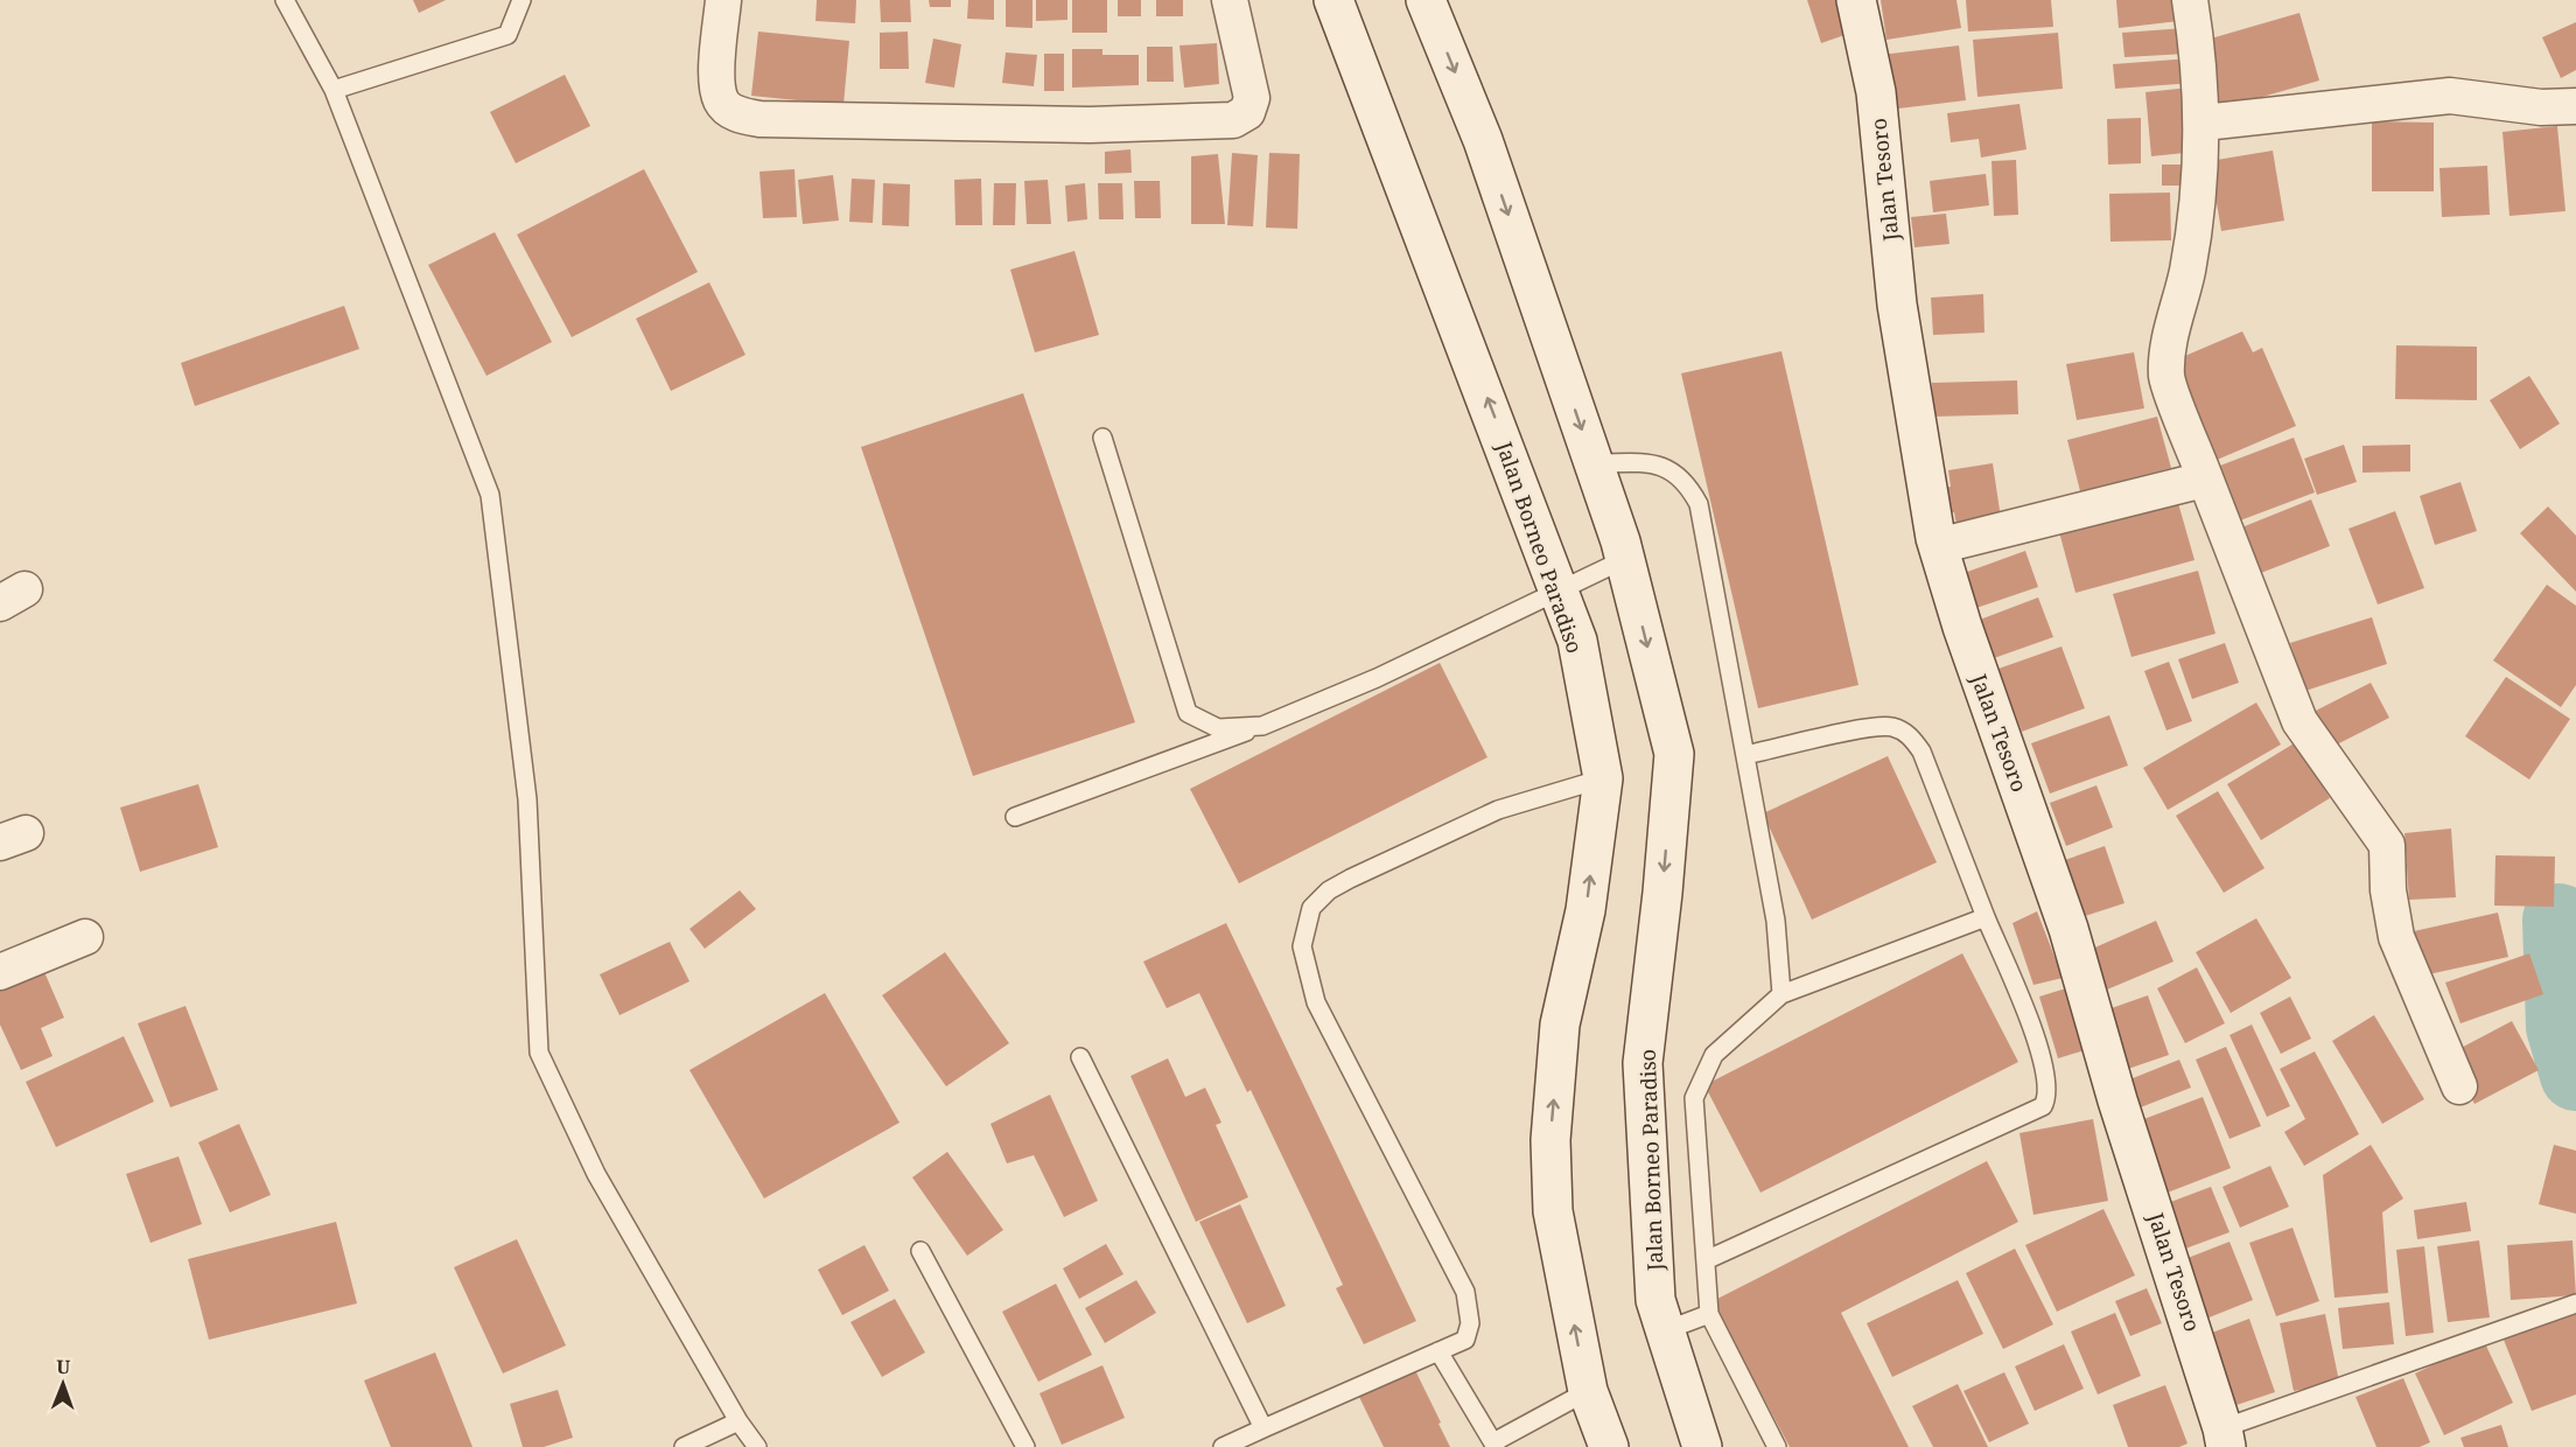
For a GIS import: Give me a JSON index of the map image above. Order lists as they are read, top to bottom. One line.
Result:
{"streets":{"street":["Jalan Tesoro","Jalan Borneo Paradiso"]},"north":"top"}
